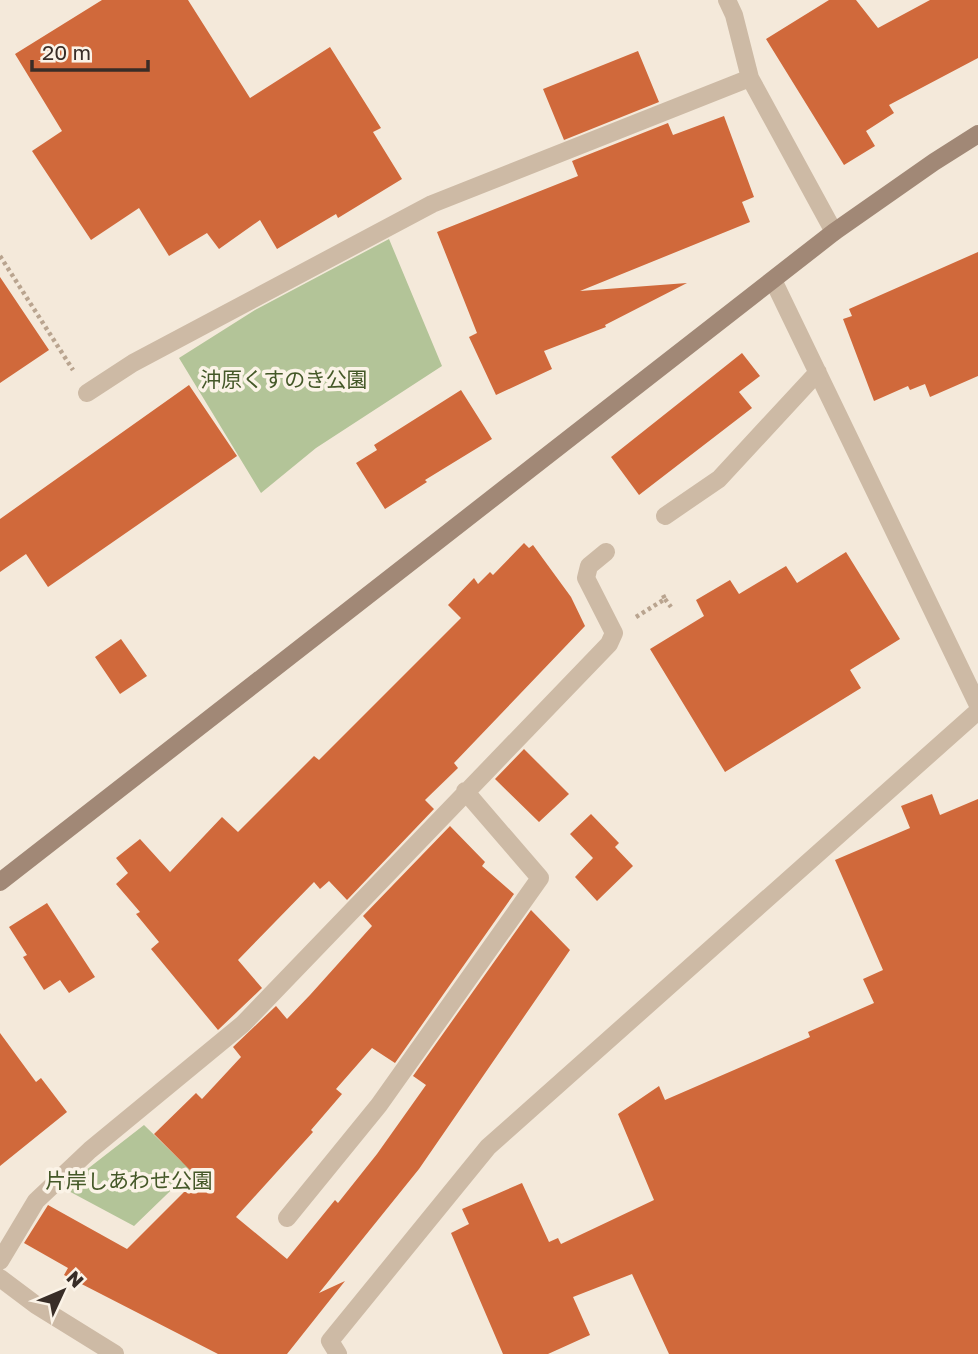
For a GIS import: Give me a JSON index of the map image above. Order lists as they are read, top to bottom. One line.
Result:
{"parks":["沖原くすのき公園","片岸しあわせ公園"],"scale_bar":"20 m","north":"top right"}
